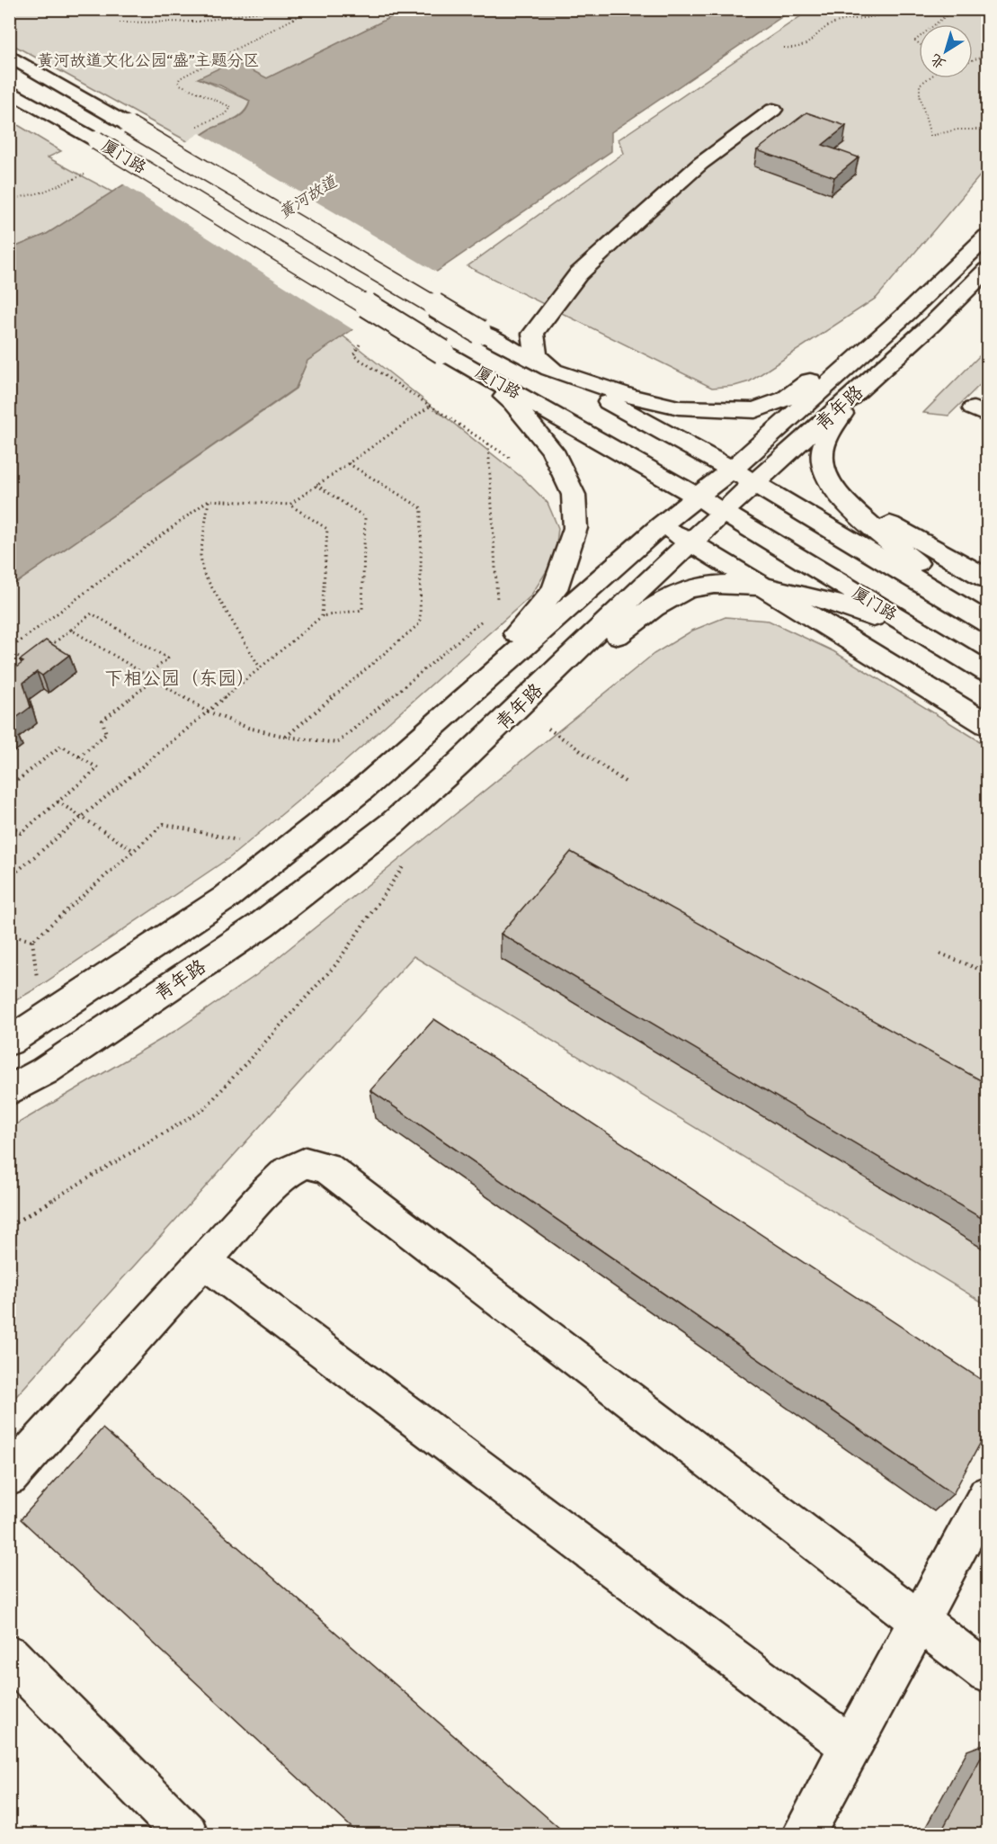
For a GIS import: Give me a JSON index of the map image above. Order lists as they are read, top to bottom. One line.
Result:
{"streets":{"street":["厦门路","青年路"]},"crossings":[["厦门路","青年路"]],"water":["黄河故道"],"parks":["黄河故道文化公园“盛”主题分区","下相公园（东园）"],"north":"bottom left"}
